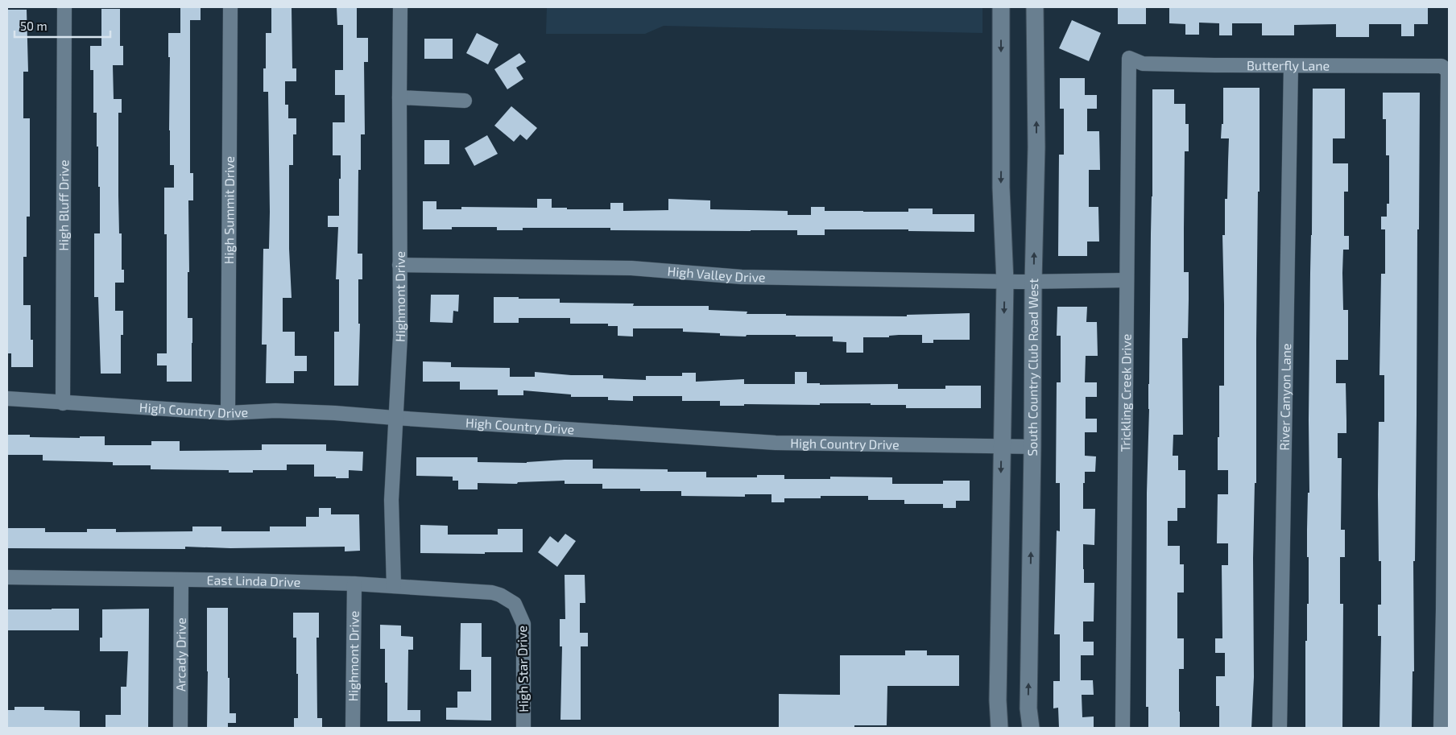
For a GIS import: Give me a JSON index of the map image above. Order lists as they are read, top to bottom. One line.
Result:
{"streets":{"street":["Butterfly Lane","High Bluff Drive","High Summit Drive","High Valley Drive","Highmont Drive","South Country Club Road West","Trickling Creek Drive","River Canyon Lane","High Country Drive","East Linda Drive","Arcady Drive","High Star Drive"]},"crossings":[["Butterfly Lane","Trickling Creek Drive"],["Butterfly Lane","River Canyon Lane"],["High Bluff Drive","High Country Drive"],["High Summit Drive","High Country Drive"],["High Valley Drive","Highmont Drive"],["High Valley Drive","South Country Club Road West"],["High Valley Drive","Trickling Creek Drive"],["Highmont Drive","High Country Drive"],["Highmont Drive","East Linda Drive"],["South Country Club Road West","High Country Drive"],["East Linda Drive","Arcady Drive"],["East Linda Drive","High Star Drive"]],"scale_bar":"50 m"}
